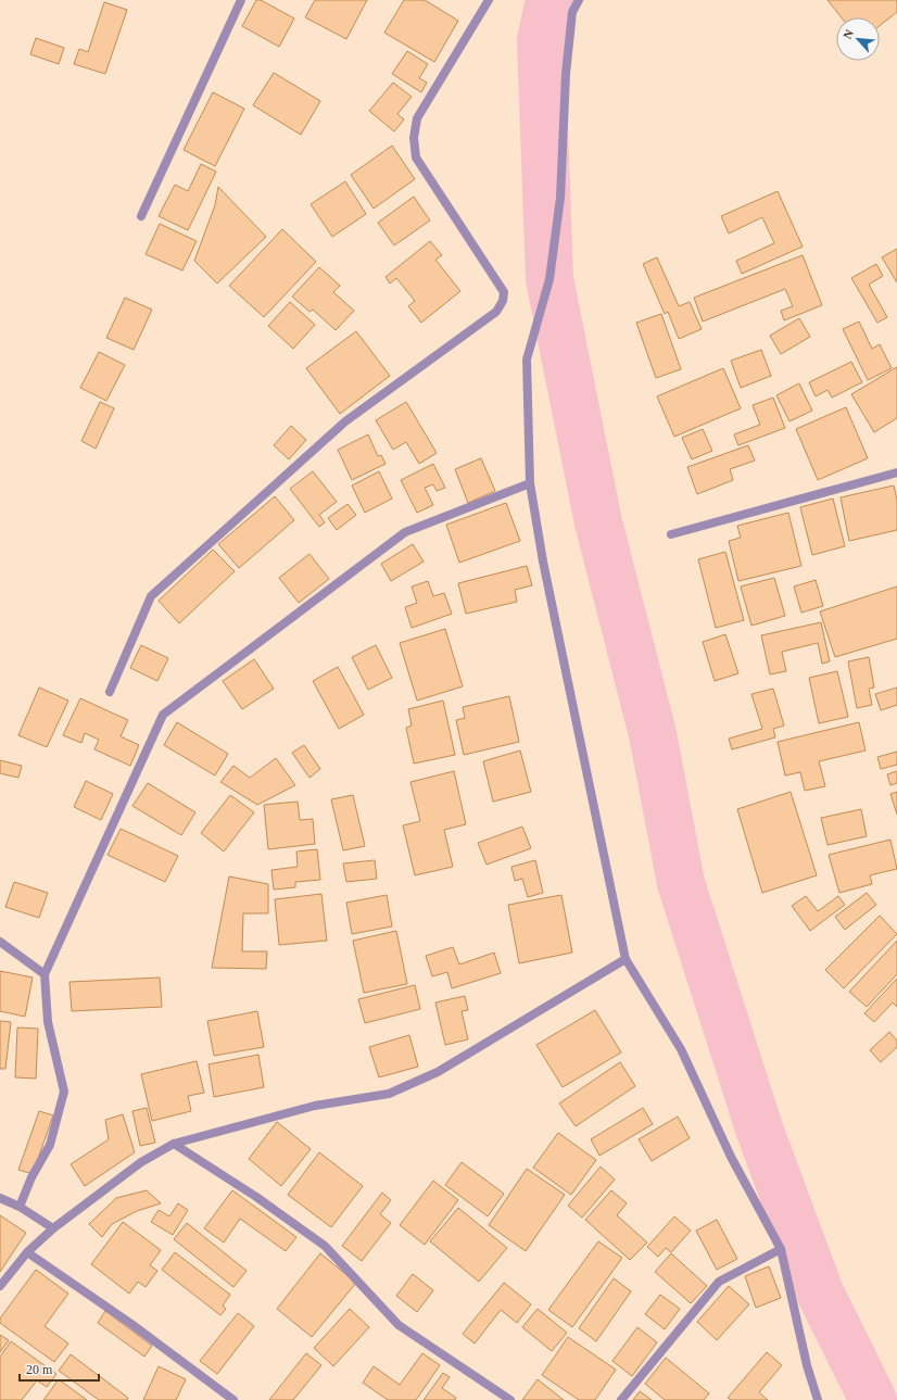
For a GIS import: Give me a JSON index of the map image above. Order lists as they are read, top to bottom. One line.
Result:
{"scale_bar":"20 m","north":"top left"}
